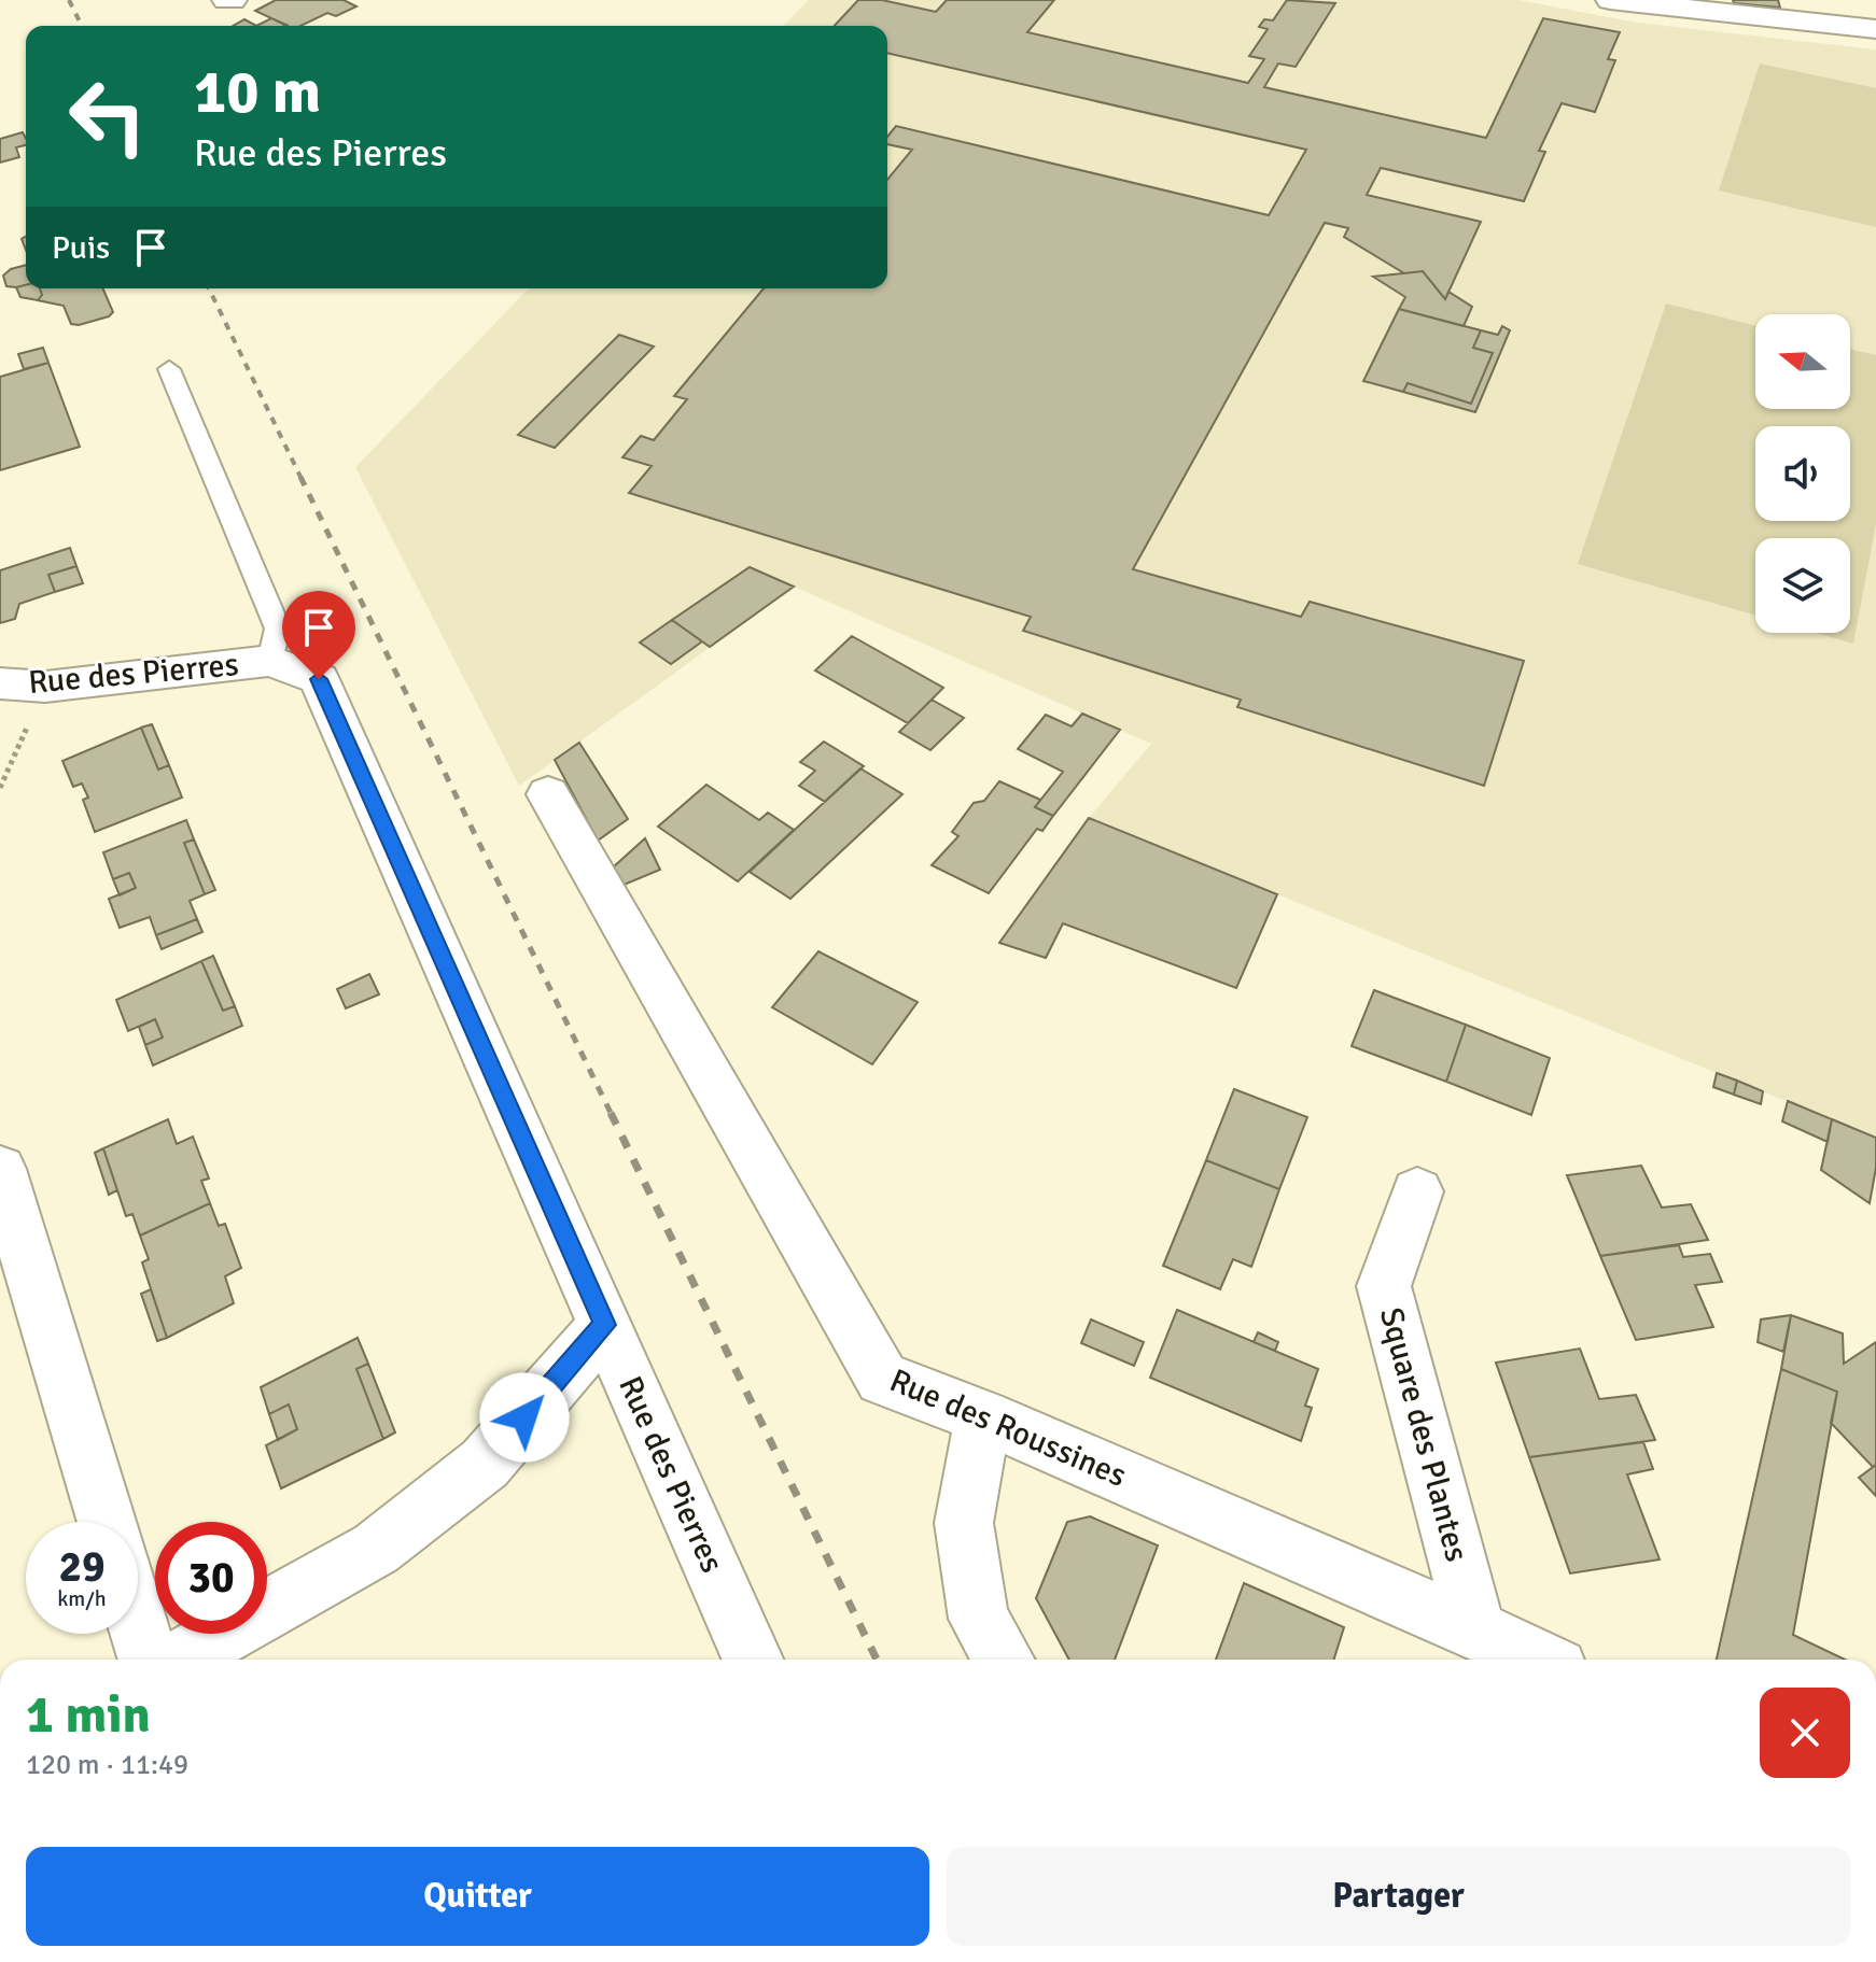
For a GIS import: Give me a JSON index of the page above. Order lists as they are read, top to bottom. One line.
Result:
{"streets":{"street":["Rue des Pierres","Rue des Roussines","Square des Plantes"]},"crossings":[["Rue des Roussines","Square des Plantes"]],"north":"left","page":{"turn":["10 m","Rue des Pierres"],"then":"Puis","speed":"29 km/h","limit":"30","heading":["1 min","120 m · 11:49"],"buttons":["Quitter","Partager"]}}
